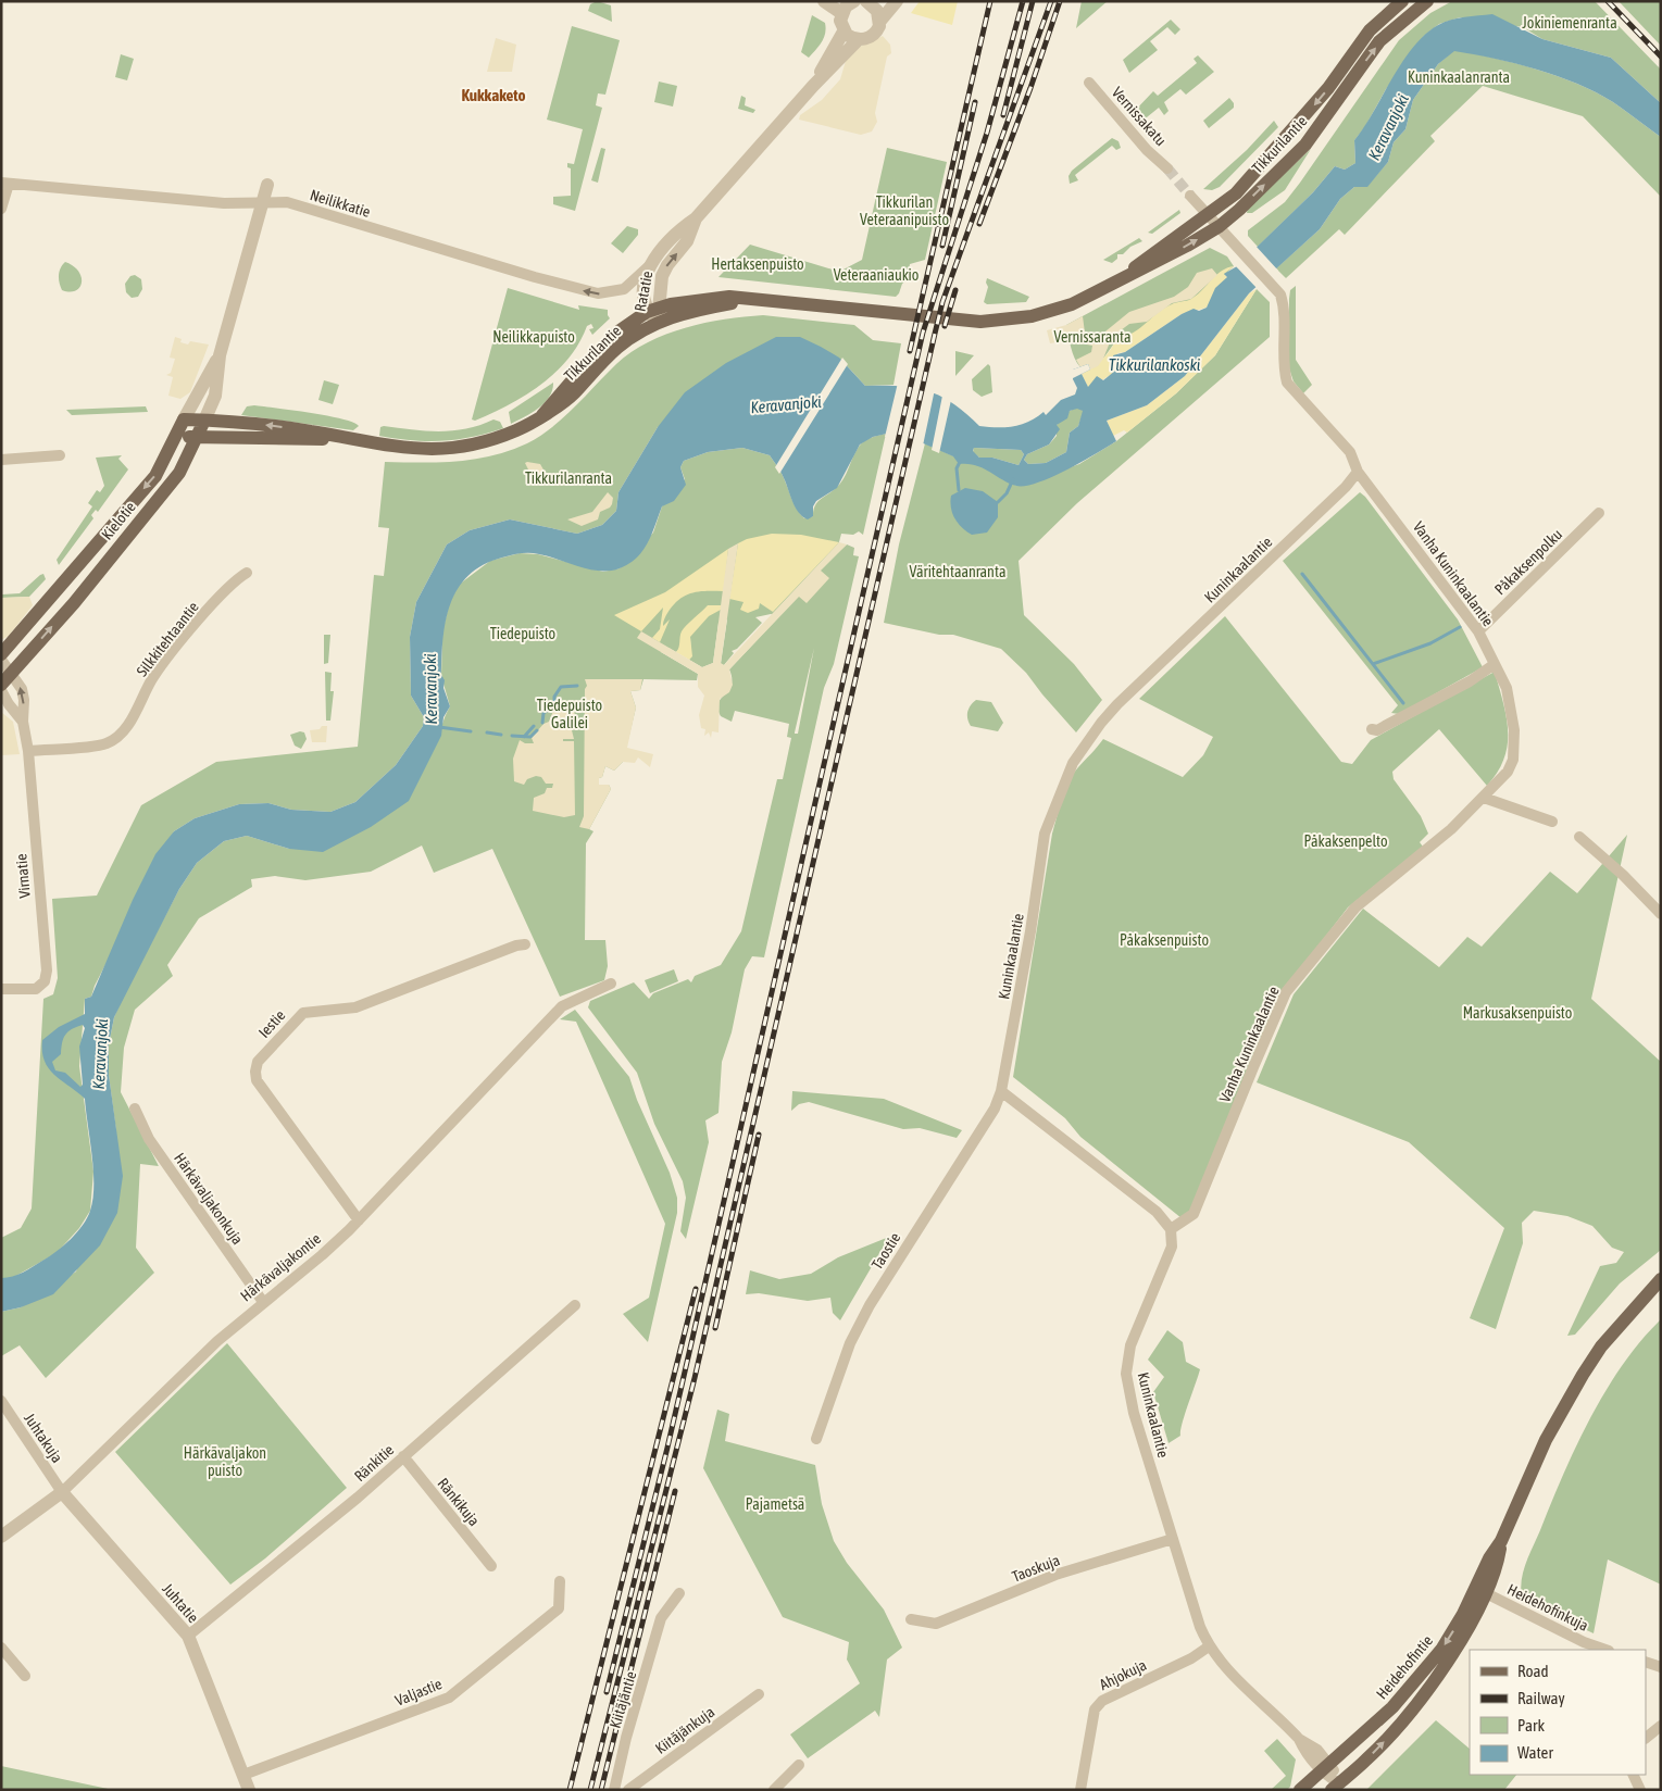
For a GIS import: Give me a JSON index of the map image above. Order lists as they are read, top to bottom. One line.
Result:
{"streets":{"main road":["Tikkurilantie","Kielotie","Heidehofintie"],"street":["Vernissakatu","Neilikkatie","Ratatie","Påkaksenpolku","Kuninkaalantie","Vanha Kuninkaalantie","Silkkitehtaantie","Virnatie","Iestie","Härkävaljakonkuja","Taostie","Härkävaljakontie","Juhtakuja","Ränkitie","Ränkikuja","Taoskuja","Juhtatie","Heidehofinkuja","Ahjokuja","Valjastie","Kiitäjäntie","Kiitäjänkuja"]},"crossings":[["Tikkurilantie","Ratatie"],["Tikkurilantie","Kielotie"],["Neilikkatie","Ratatie"],["Neilikkatie","Kielotie"],["Kielotie","Virnatie"],["Påkaksenpolku","Vanha Kuninkaalantie"],["Kuninkaalantie","Vanha Kuninkaalantie"],["Kuninkaalantie","Taostie"],["Kuninkaalantie","Taoskuja"],["Kuninkaalantie","Heidehofintie"],["Kuninkaalantie","Ahjokuja"],["Silkkitehtaantie","Virnatie"],["Iestie","Härkävaljakontie"],["Härkävaljakonkuja","Härkävaljakontie"],["Härkävaljakontie","Juhtakuja"],["Härkävaljakontie","Juhtatie"],["Juhtakuja","Juhtatie"],["Ränkitie","Ränkikuja"],["Ränkitie","Juhtatie"],["Juhtatie","Valjastie"],["Heidehofinkuja","Heidehofintie"]],"one_way":["Neilikkatie"],"districts":["Kukkaketo"],"water":["Keravanjoki","Tikkurilankoski"],"parks":["Jokiniemenranta","Kuninkaalanranta","Tikkurilan Veteraanipuisto","Hertaksenpuisto","Veteraaniaukio","Neilikkapuisto","Vernissaranta","Tikkurilanranta","Väritehtaanranta","Tiedepuisto","Tiedepuisto Galilei","Påkaksenpelto","Påkaksenpuisto","Markusaksenpuisto","Härkävaljakon puisto","Pajametsä"],"legend":["Road","Railway","Park","Water"]}
